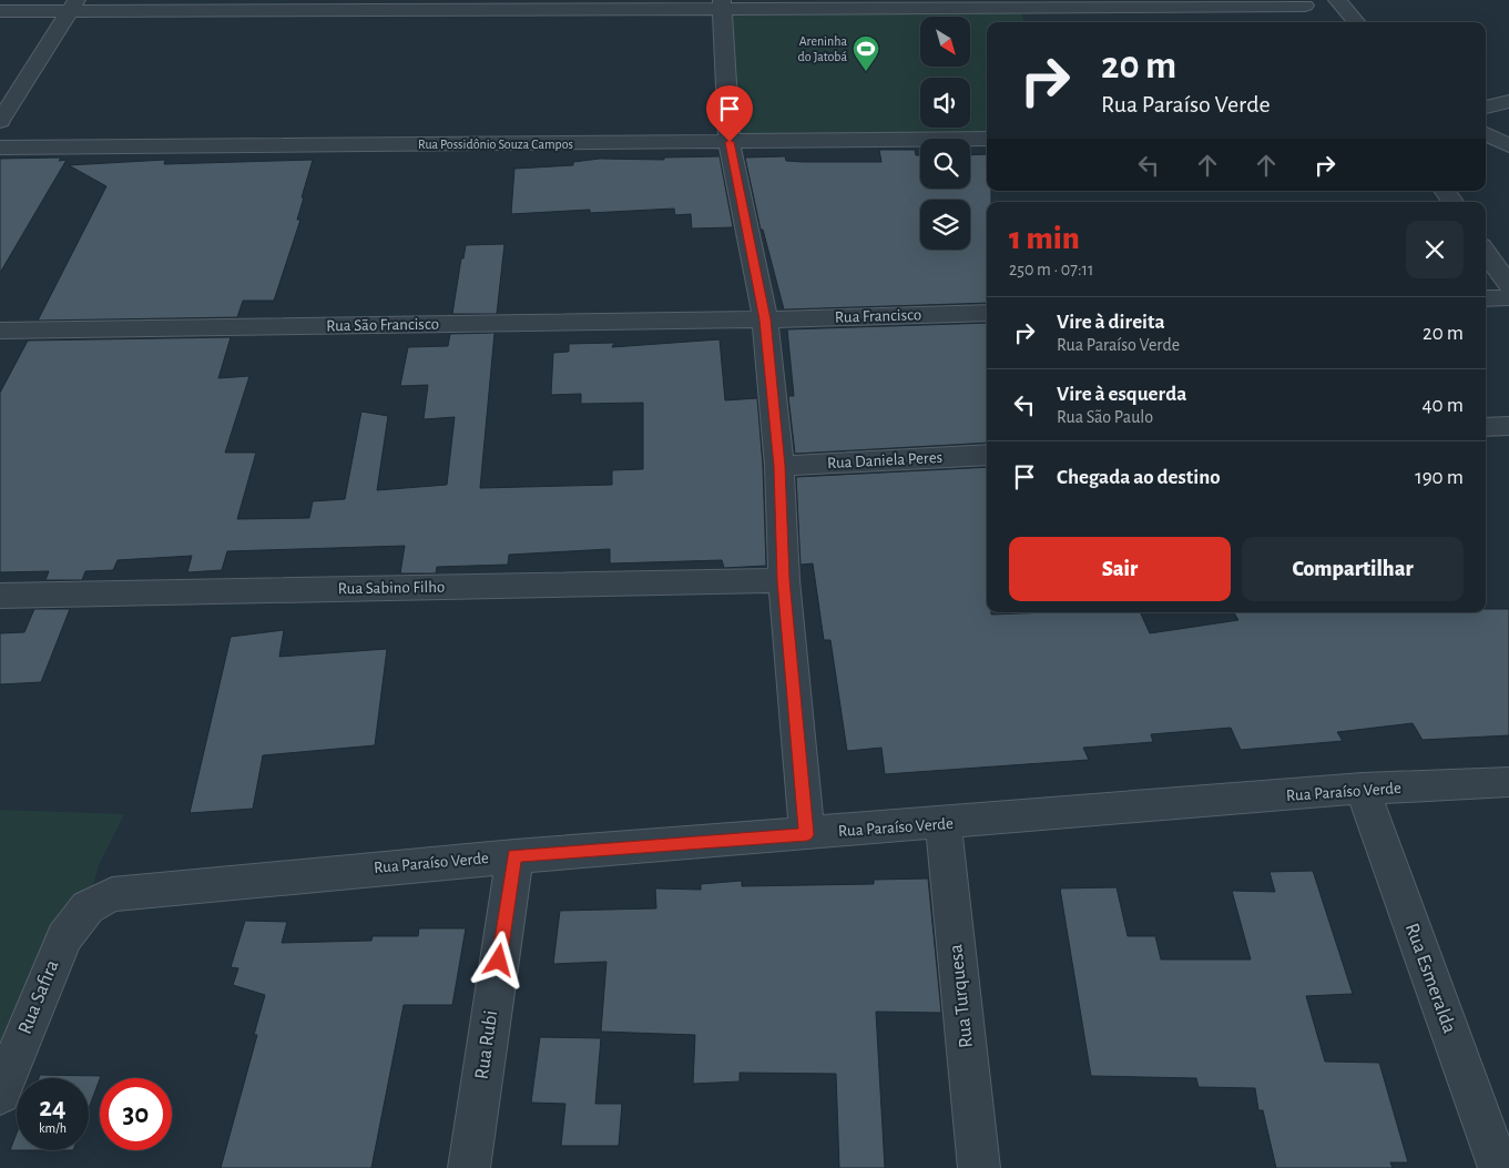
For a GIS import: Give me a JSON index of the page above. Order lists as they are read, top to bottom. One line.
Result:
{"streets":{"street":["Rua Possidônio Souza Campos","Rua Francisco","Rua São Francisco","Rua Daniela Peres","Rua Sabino Filho","Rua Paraíso Verde","Rua Esmeralda","Rua Turquesa","Rua Safira","Rua Rubi"]},"crossings":[["Rua Francisco","Rua São Francisco"],["Rua Paraíso Verde","Rua Esmeralda"],["Rua Paraíso Verde","Rua Turquesa"],["Rua Paraíso Verde","Rua Safira"],["Rua Paraíso Verde","Rua Rubi"]],"places":{"sports":["Areninha do Jatobá"]},"north":"bottom right","page":{"turn":["20 m","Rua Paraíso Verde"],"heading":["1 min","250 m · 07:11"],"list":[{"name":"Vire à direita","note":"Rua Paraíso Verde","value":"20 m"},{"name":"Vire à esquerda","note":"Rua São Paulo","value":"40 m"},{"name":"Chegada ao destino","value":"190 m"}],"buttons":["Sair","Compartilhar"],"speed":"24 km/h","limit":"30"}}
